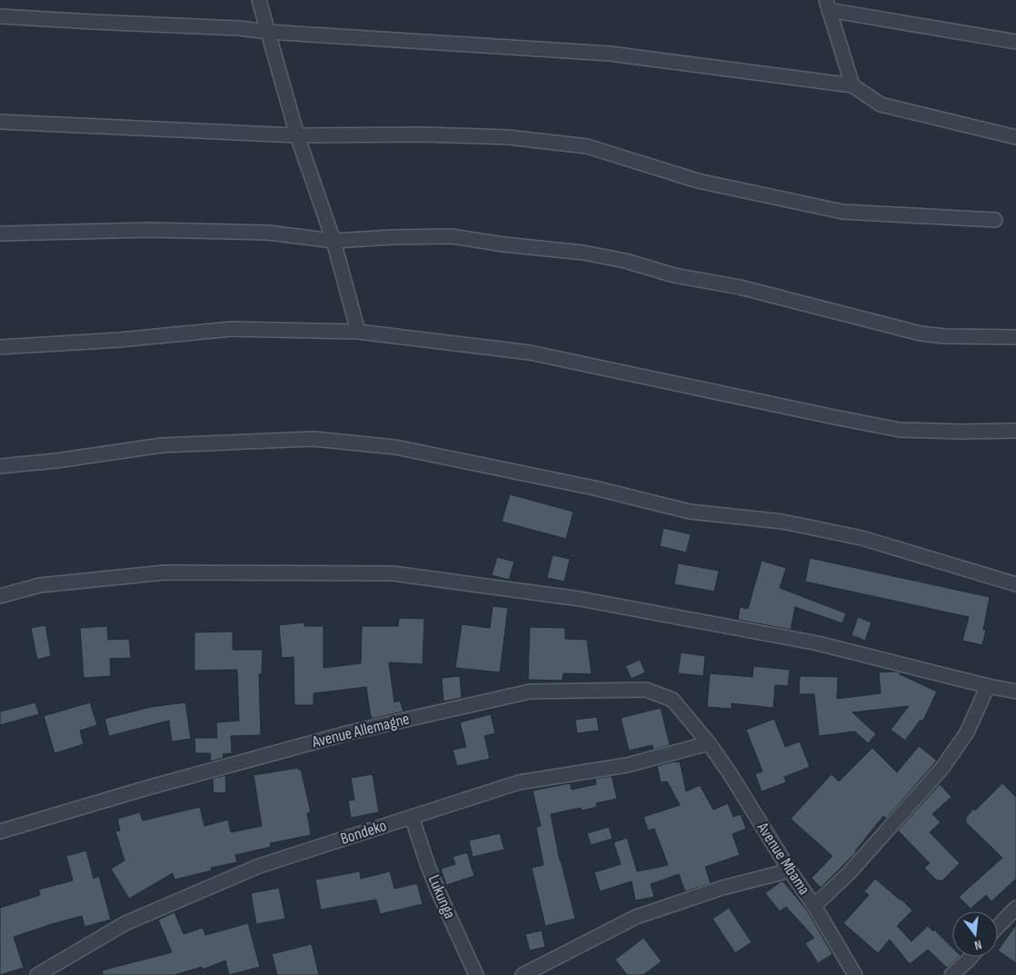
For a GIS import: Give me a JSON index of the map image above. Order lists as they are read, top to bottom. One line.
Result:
{"streets":{"street":["Avenue Allemagne","Bondeko","Avenue Mbama","Lukunga"]},"crossings":[["Avenue Allemagne","Bondeko"],["Avenue Allemagne","Avenue Mbama"],["Bondeko","Avenue Mbama"],["Bondeko","Lukunga"]],"north":"bottom"}
